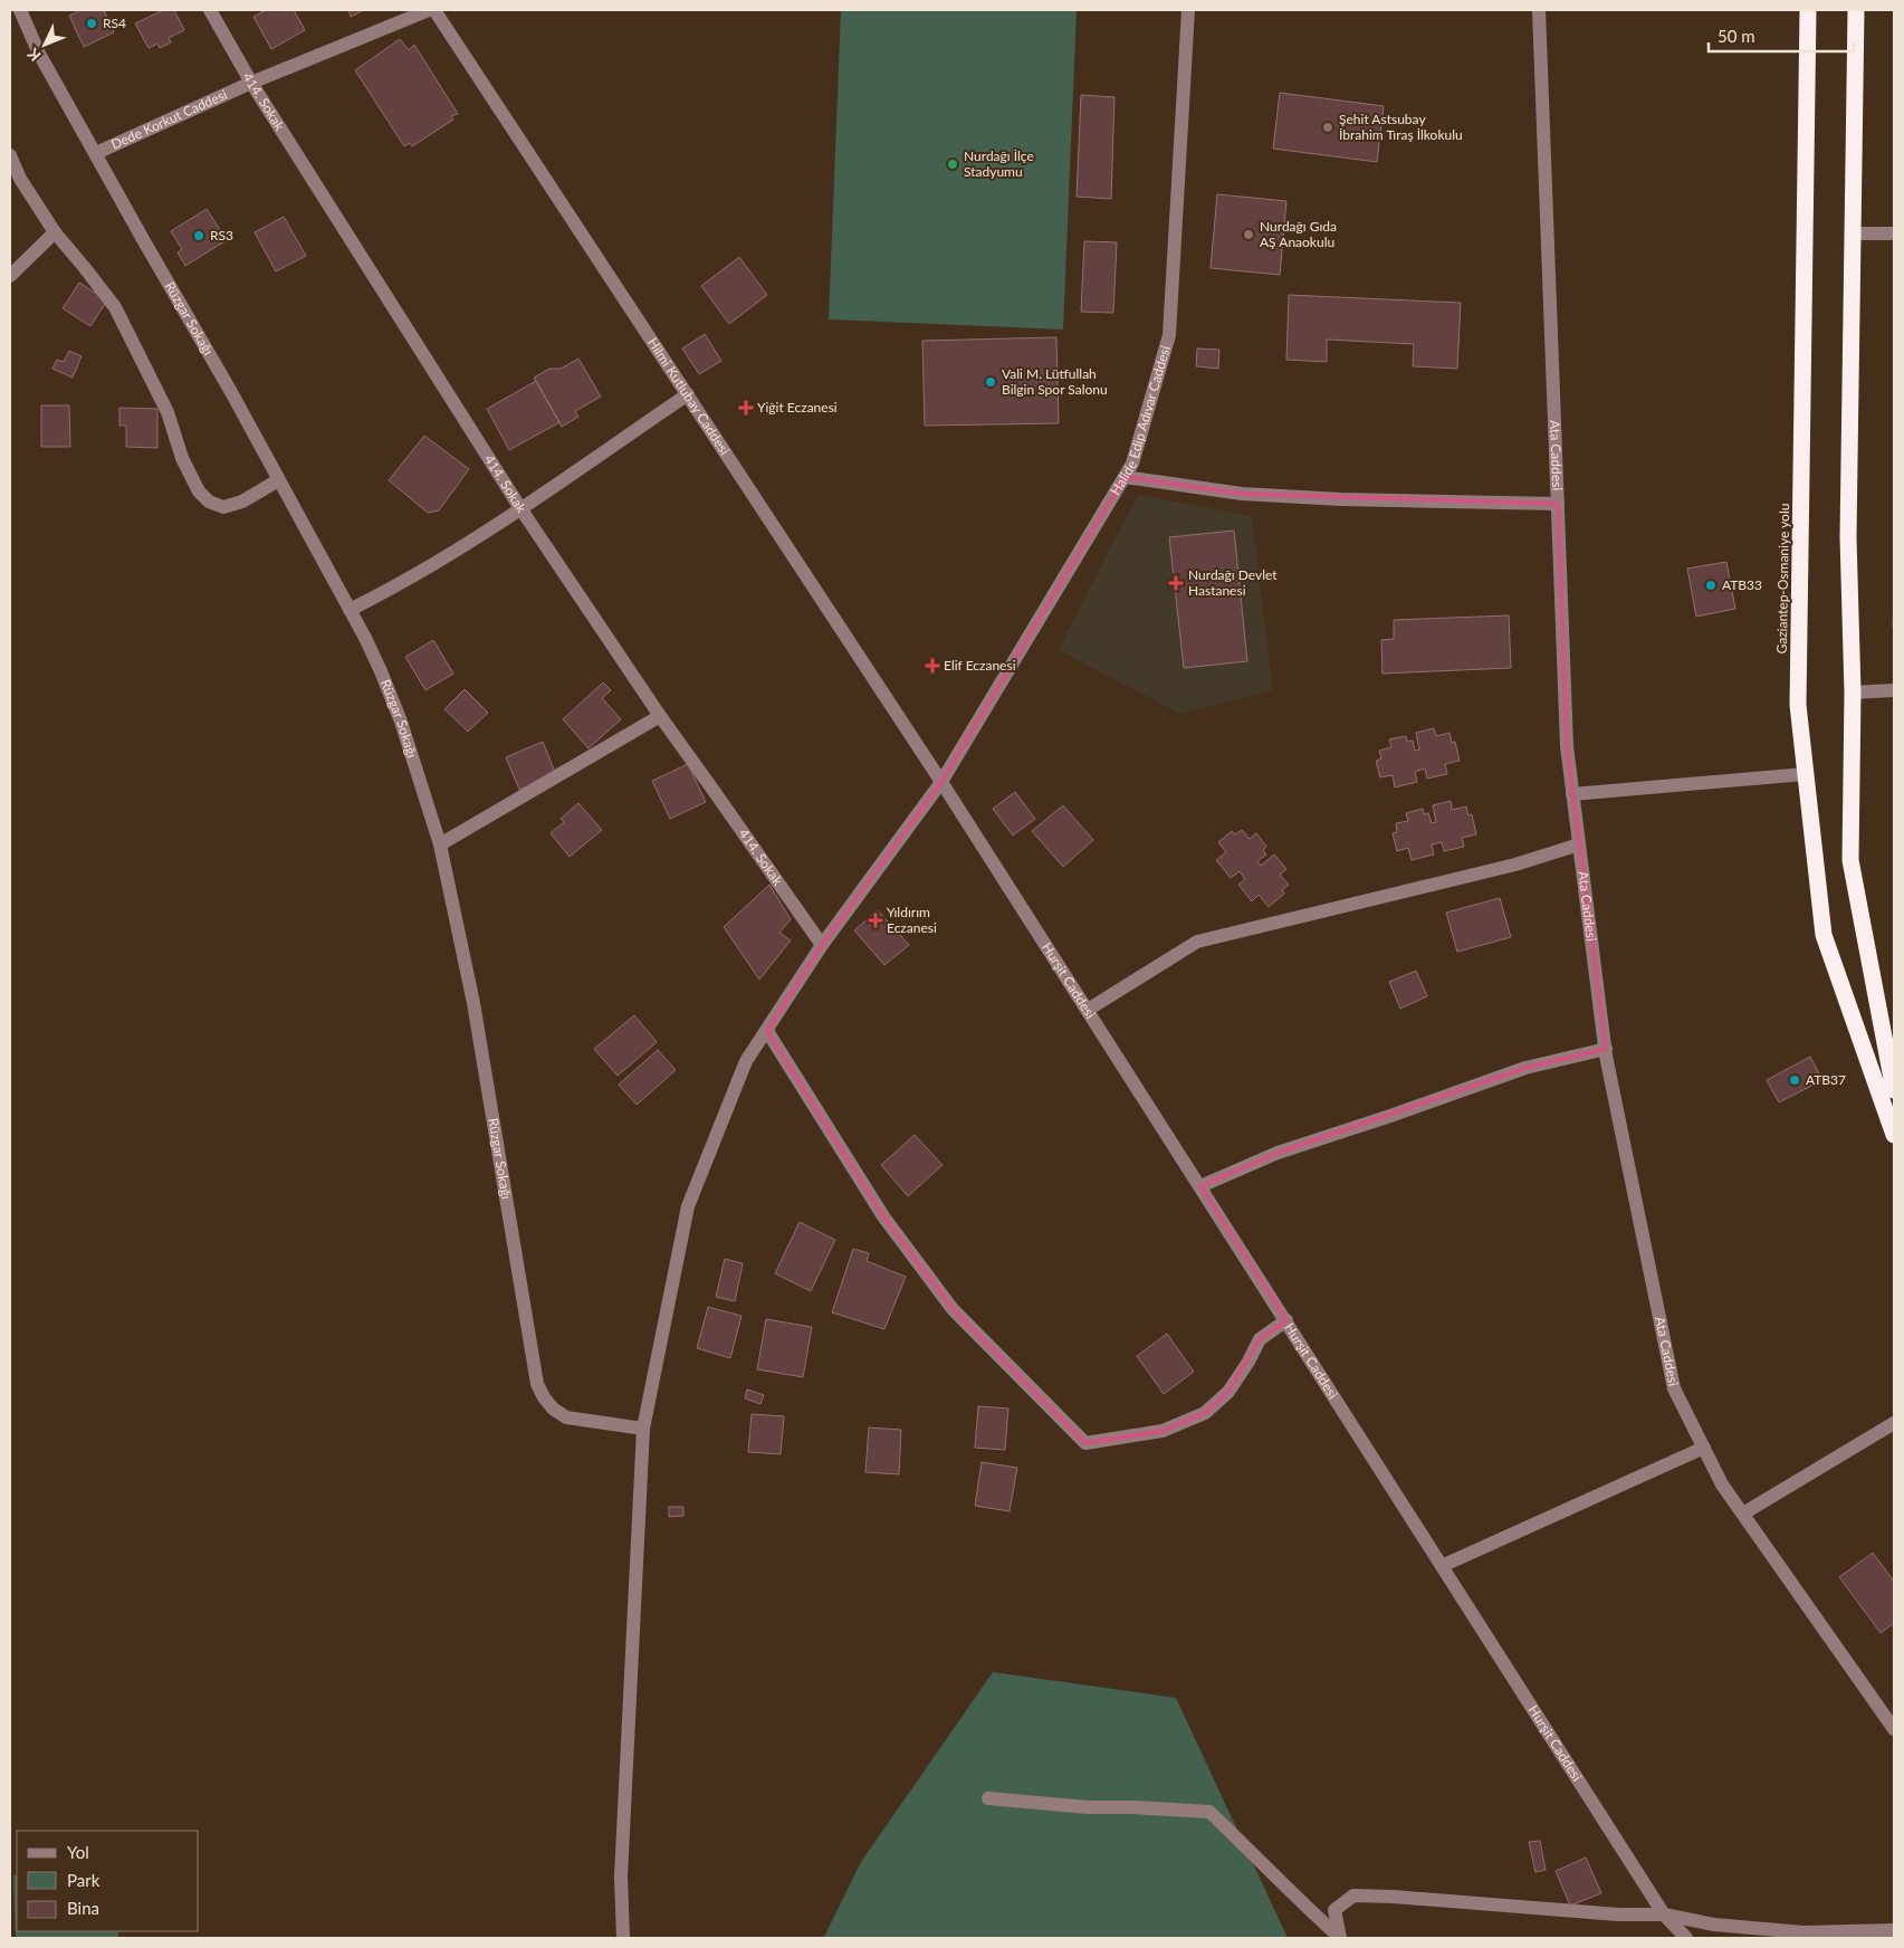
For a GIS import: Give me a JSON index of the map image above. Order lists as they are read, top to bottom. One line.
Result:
{"streets":{"highway":["Gaziantep-Osmaniye yolu"],"street":["414. Sokak","Dede Korkut Caddesi","Rüzgar Sokağı","Hilmi Kutlubay Caddesi","Halide Edip Adıvar Caddesi","Ata Caddesi","Hurşit Caddesi"]},"crossings":[["414. Sokak","Dede Korkut Caddesi"],["414. Sokak","Halide Edip Adıvar Caddesi"],["Dede Korkut Caddesi","Rüzgar Sokağı"],["Rüzgar Sokağı","Halide Edip Adıvar Caddesi"],["Hilmi Kutlubay Caddesi","Halide Edip Adıvar Caddesi"],["Hilmi Kutlubay Caddesi","Hurşit Caddesi"],["Halide Edip Adıvar Caddesi","Hurşit Caddesi"]],"places":{"other":["RS4","Şehit Astsubay İbrahim Tıraş İlkokulu","Nurdağı İlçe Stadyumu","Nurdağı Gıda AŞ Anaokulu","RS3","Vali M. Lütfullah Bilgin Spor Salonu","ATB33","ATB37"],"health":["Yiğit Eczanesi","Nurdağı Devlet Hastanesi","Elif Eczanesi","Yıldırım Eczanesi"]},"legend":["Yol","Park","Bina"],"scale_bar":"50 m","north":"bottom left"}
